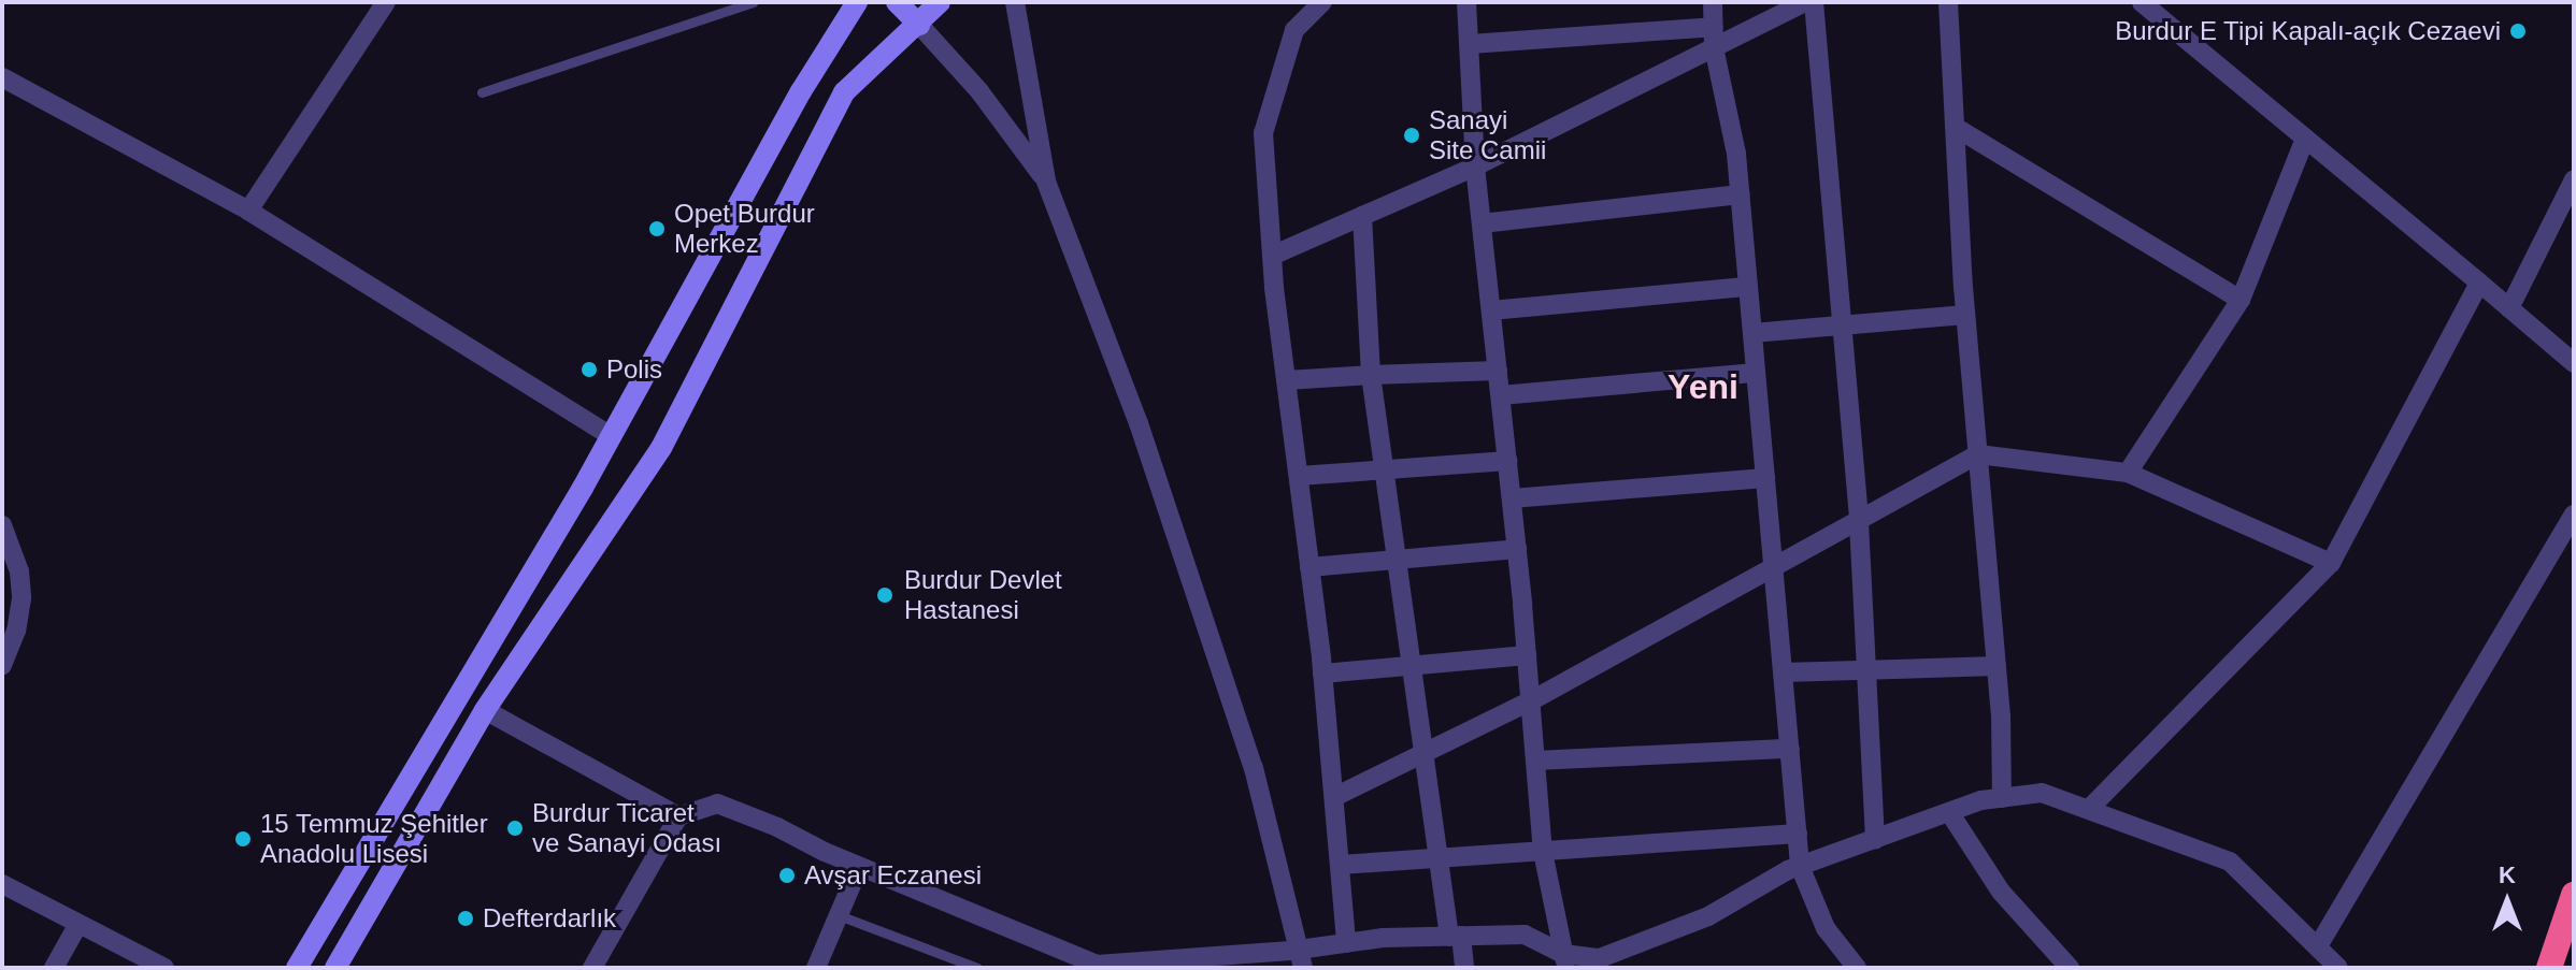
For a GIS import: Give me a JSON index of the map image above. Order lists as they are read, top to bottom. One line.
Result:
{"districts":["Yeni"],"places":["Burdur E Tipi Kapalı-açık Cezaevi","Sanayi Site Camii","Opet Burdur Merkez","Polis","Burdur Devlet Hastanesi","Burdur Ticaret ve Sanayi Odası","15 Temmuz Şehitler Anadolu Lisesi","Avşar Eczanesi","Defterdarlık"],"north":"top"}
